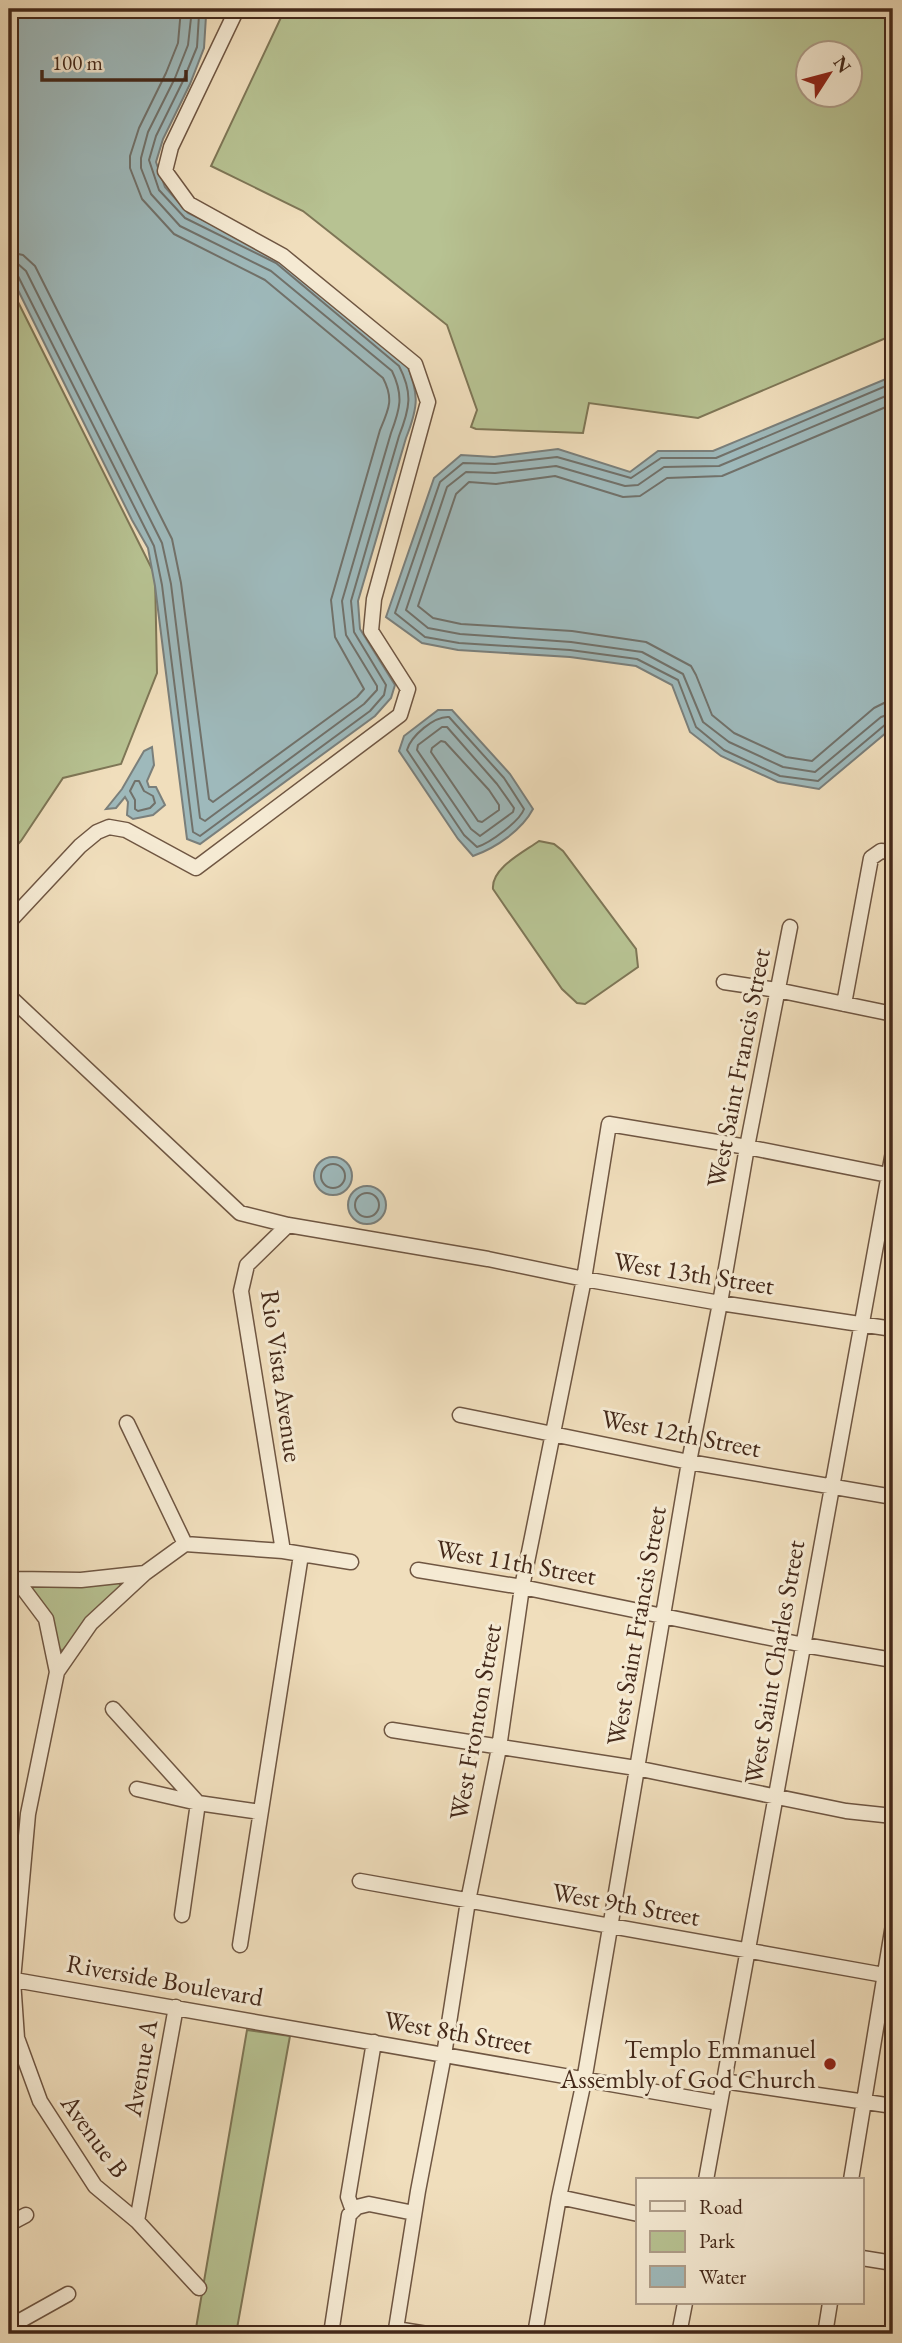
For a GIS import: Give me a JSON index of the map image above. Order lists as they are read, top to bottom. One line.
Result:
{"streets":{"street":["West Saint Francis Street","West 13th Street","Rio Vista Avenue","West 12th Street","West 11th Street","West Saint Charles Street","West Fronton Street","West 9th Street","Riverside Boulevard","West 8th Street","Avenue A","Avenue B"]},"crossings":[["West Saint Francis Street","West 13th Street"],["West Saint Francis Street","West 12th Street"],["West Saint Francis Street","West 11th Street"],["West Saint Francis Street","West Fronton Street"],["West Saint Francis Street","West 9th Street"],["West Saint Francis Street","West 8th Street"],["West 13th Street","Rio Vista Avenue"],["West 13th Street","West Saint Charles Street"],["West 13th Street","West Fronton Street"],["West 12th Street","West Saint Charles Street"],["West 12th Street","West Fronton Street"],["West 11th Street","West Saint Charles Street"],["West 11th Street","West Fronton Street"],["West Saint Charles Street","West 9th Street"],["West Saint Charles Street","West 8th Street"],["West Fronton Street","West 9th Street"],["West Fronton Street","West 8th Street"],["Riverside Boulevard","West 8th Street"],["Riverside Boulevard","Avenue A"],["Riverside Boulevard","Avenue B"],["Avenue A","Avenue B"]],"places":["Templo Emmanuel Assembly of God Church"],"legend":["Road","Park","Water"],"scale_bar":"100 m","north":"top right"}
